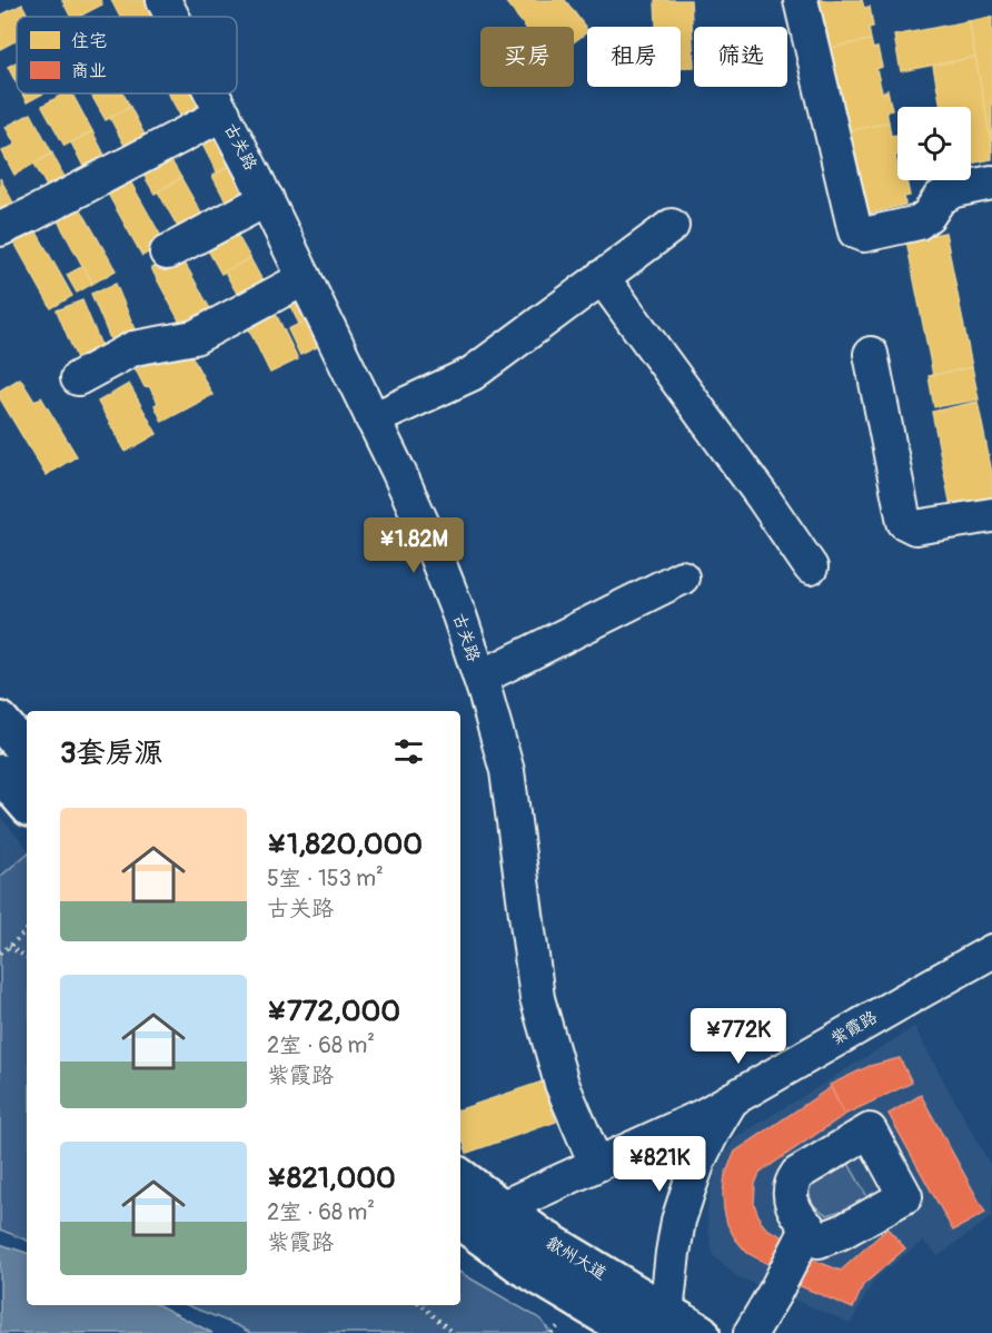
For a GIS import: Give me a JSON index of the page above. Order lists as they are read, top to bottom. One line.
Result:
{"streets":{"highway":["歙州大道"],"street":["古关路","紫霞路"]},"crossings":[["古关路","紫霞路"],["紫霞路","歙州大道"]],"legend":["住宅","商业"],"page":{"chip":["买房","租房","筛选"],"price":["¥1.82M","¥772K","¥821K"],"heading":"3套房源","list":[{"name":"¥1,820,000","note":"5室 · 153 m² · 古关路"},{"name":"¥772,000","note":"2室 · 68 m² · 紫霞路"},{"name":"¥821,000","note":"2室 · 68 m² · 紫霞路"}]}}
